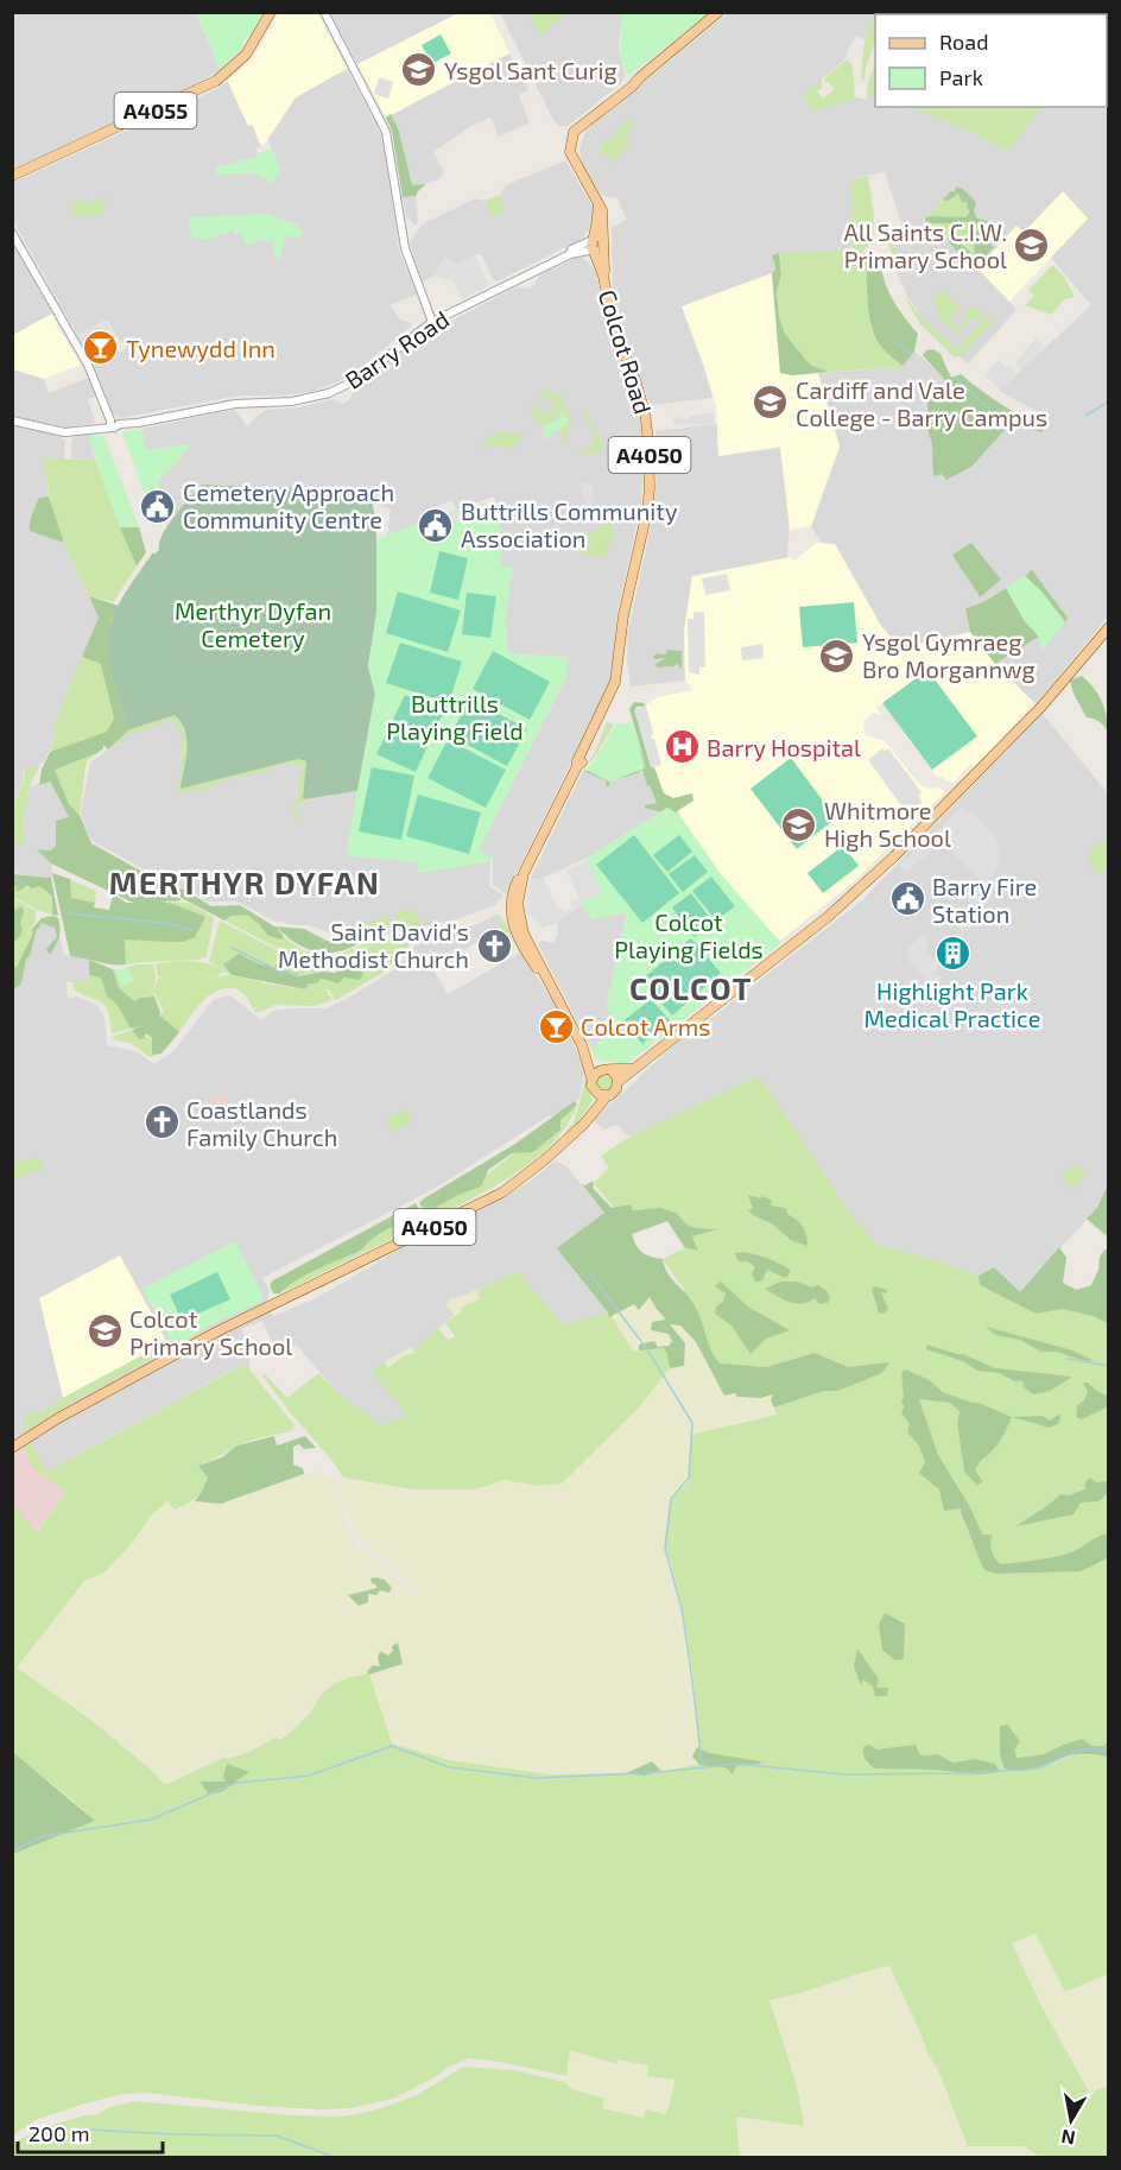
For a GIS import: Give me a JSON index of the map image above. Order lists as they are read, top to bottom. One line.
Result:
{"streets":{"main road":["A4055","Colcot Road","A4050"],"street":["Barry Road"]},"crossings":[["Barry Road","Colcot Road"],["Colcot Road","A4050"]],"districts":["MERTHYR DYFAN","COLCOT"],"parks":["Merthyr Dyfan Cemetery","Buttrills Playing Field","Colcot Playing Fields"],"places":{"school or university":["Ysgol Sant Curig","All Saints C.I.W. Primary School","Cardiff and Vale College - Barry Campus","Ysgol Gymraeg Bro Morgannwg","Whitmore High School","Colcot Primary School"],"bar":["Tynewydd Inn","Colcot Arms"],"public building":["Cemetery Approach Community Centre","Buttrills Community Association","Barry Fire Station"],"hospital":["Barry Hospital"],"church":["Saint David's Methodist Church","Coastlands Family Church"],"building":["Highlight Park Medical Practice"]},"legend":["Road","Park"],"scale_bar":"200 m","north":"bottom"}
